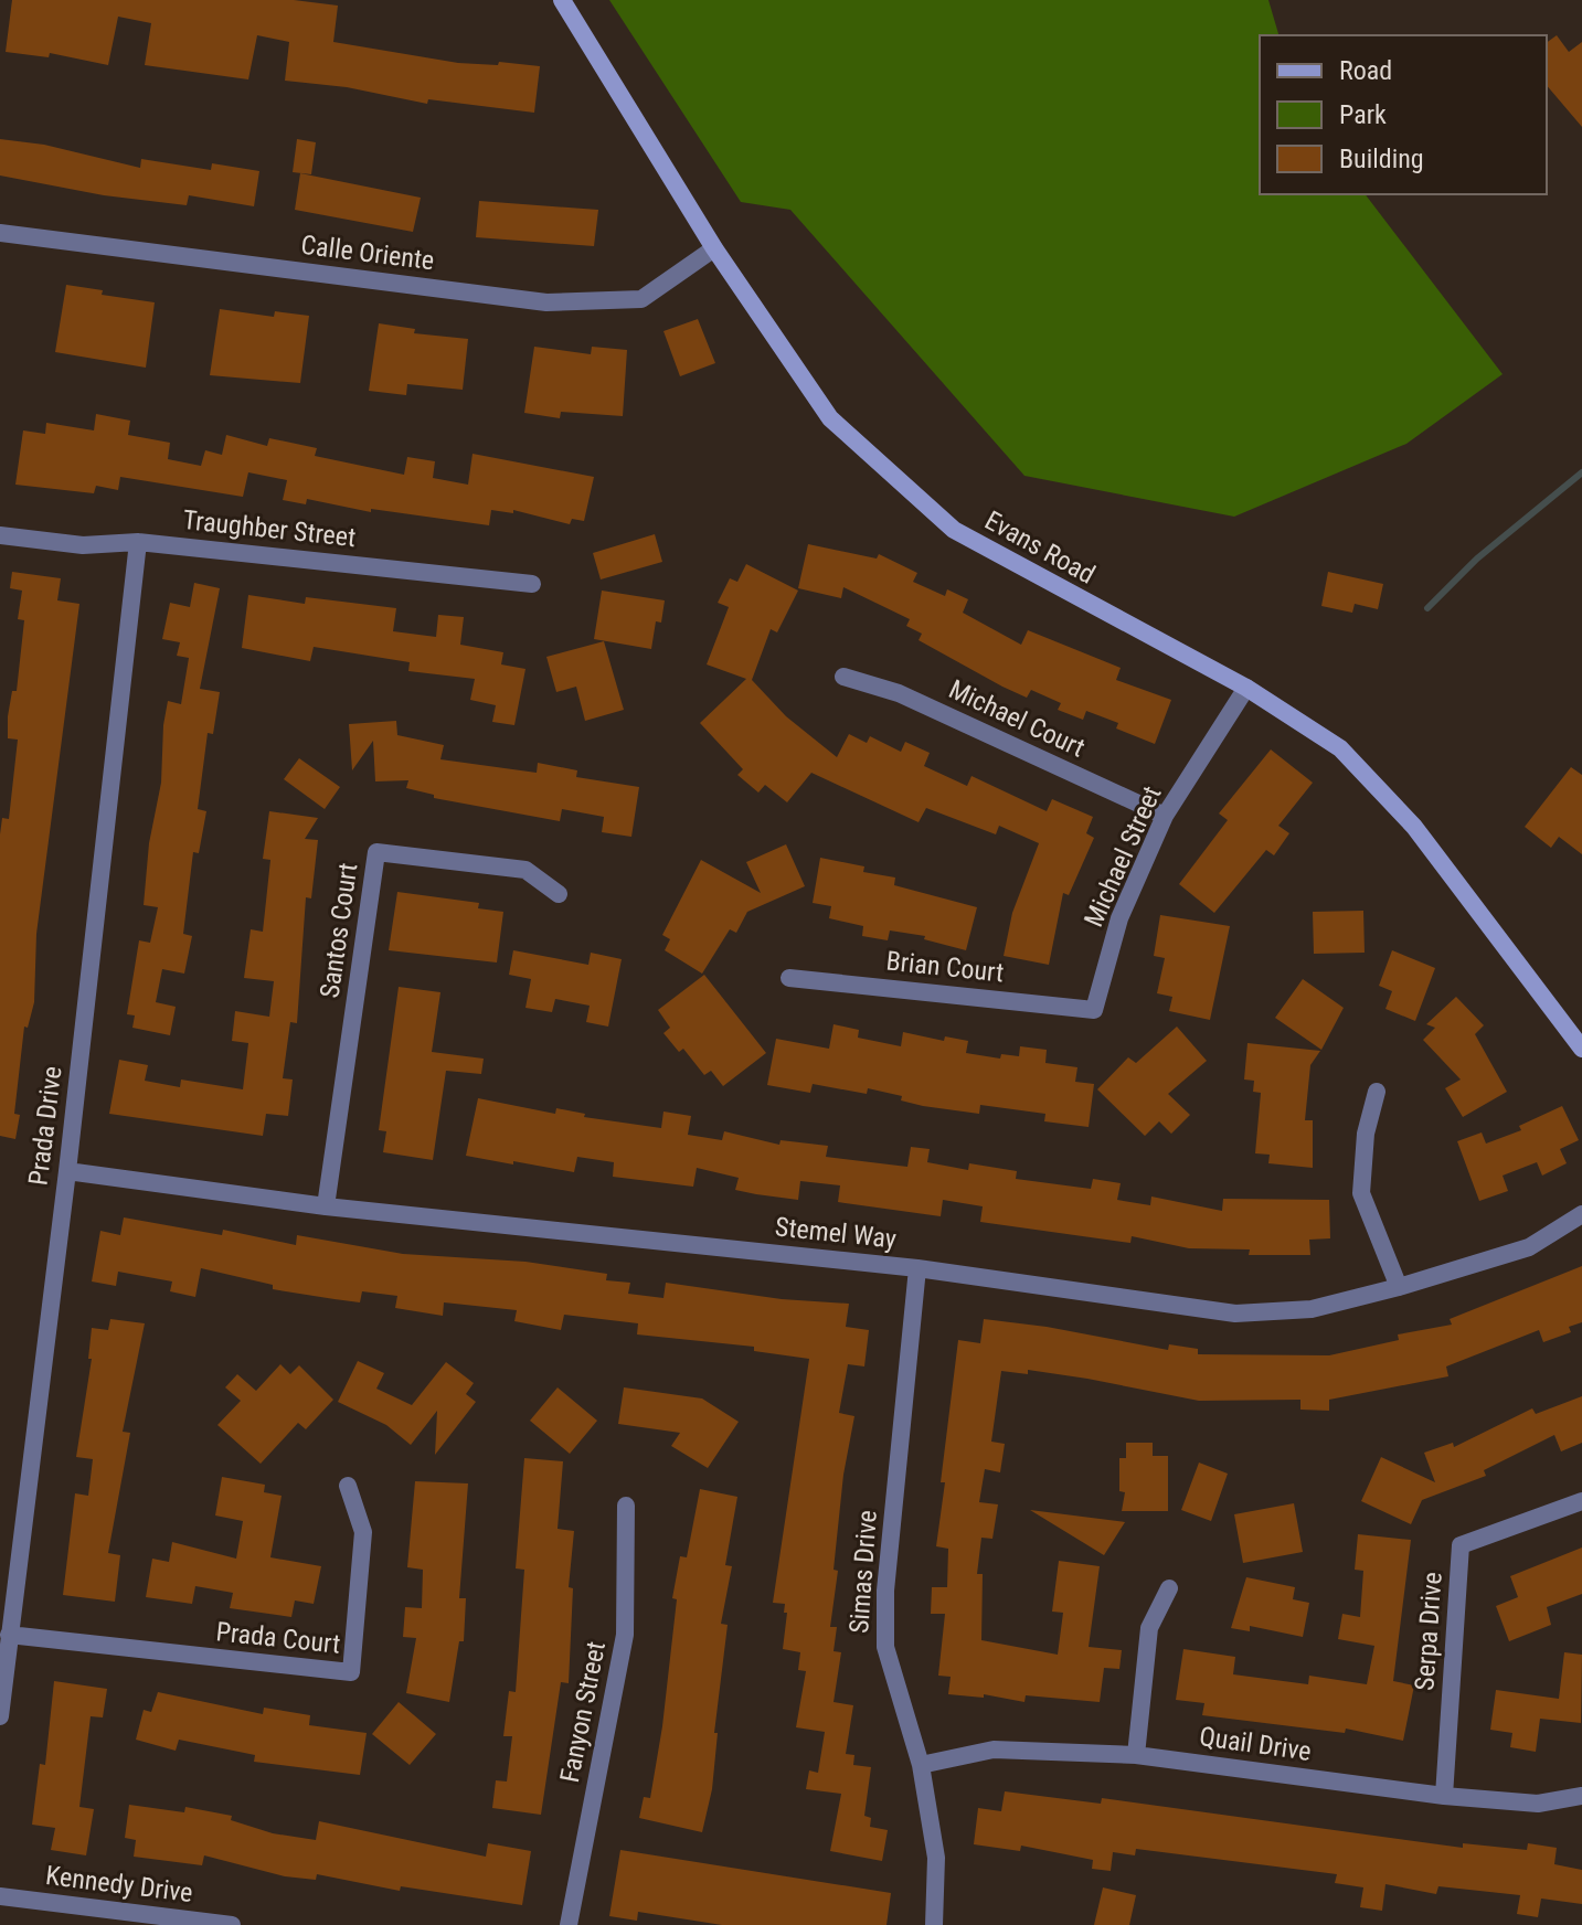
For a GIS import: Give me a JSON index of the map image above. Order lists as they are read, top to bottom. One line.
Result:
{"streets":{"street":["Calle Oriente","Traughber Street","Evans Road","Michael Court","Michael Street","Santos Court","Brian Court","Prada Drive","Stemel Way","Simas Drive","Serpa Drive","Prada Court","Fanyon Street","Quail Drive","Kennedy Drive"]},"crossings":[["Calle Oriente","Evans Road"],["Traughber Street","Prada Drive"],["Evans Road","Michael Street"],["Michael Court","Michael Street"],["Michael Street","Brian Court"],["Santos Court","Stemel Way"],["Prada Drive","Stemel Way"],["Prada Drive","Prada Court"],["Stemel Way","Simas Drive"],["Simas Drive","Quail Drive"],["Serpa Drive","Quail Drive"]],"legend":["Road","Park","Building"]}
